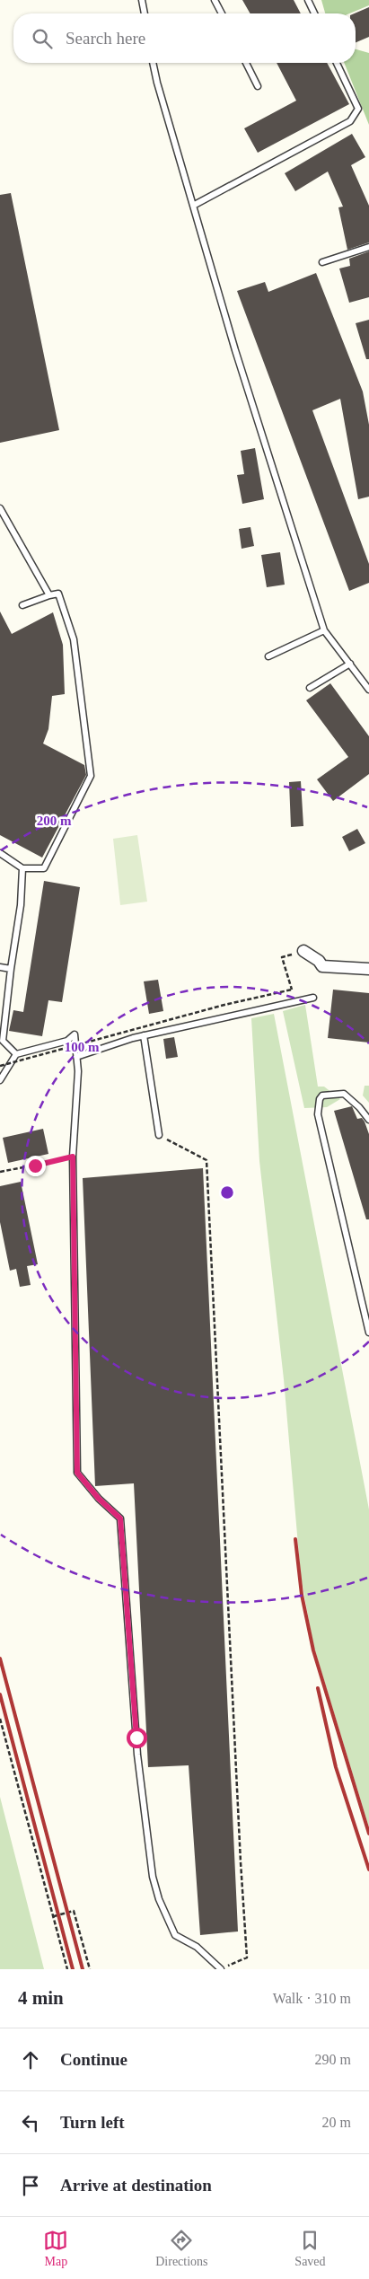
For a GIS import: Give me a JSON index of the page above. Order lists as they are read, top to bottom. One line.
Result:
{"page":{"search":"Search here","heading":["4 min","Walk · 310 m"],"list":[["Continue","290 m"],["Turn left","20 m"],"Arrive at destination"],"nav":["Map","Directions","Saved"]},"rings":["200 m","100 m"]}
